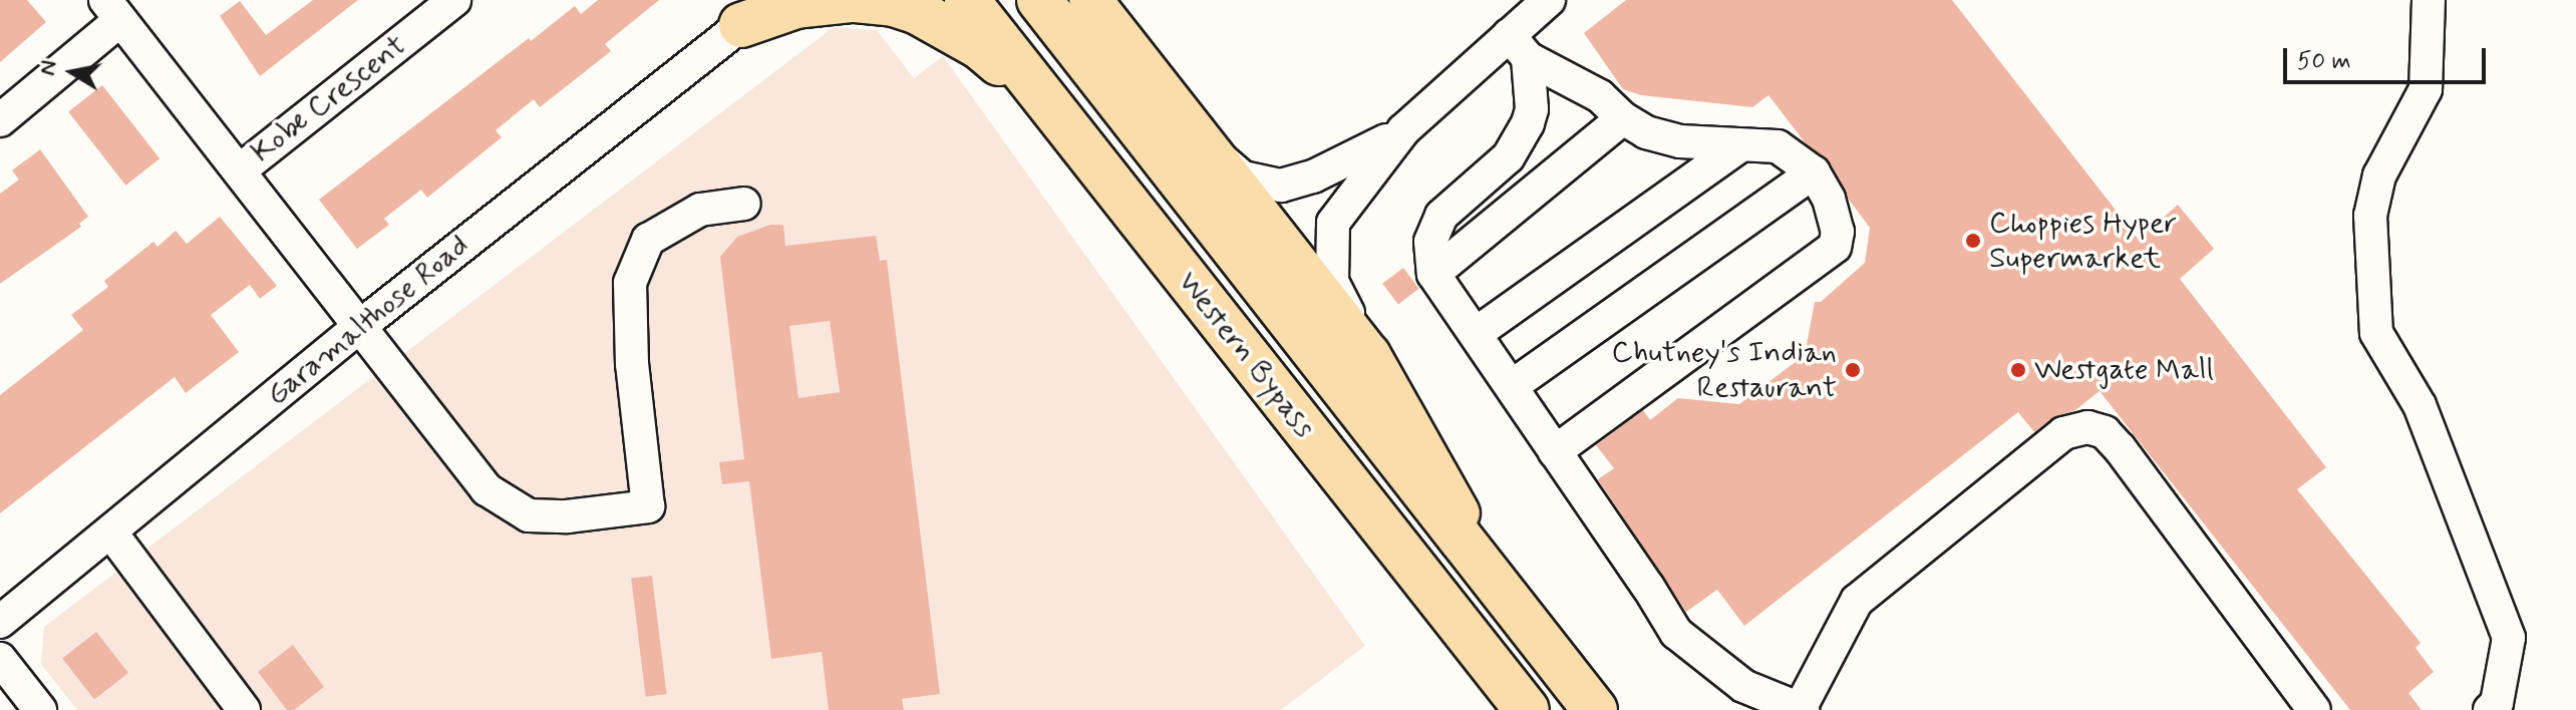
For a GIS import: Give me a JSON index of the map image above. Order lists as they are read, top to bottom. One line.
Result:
{"streets":{"highway":["Western Bypass"],"street":["Kobe Crescent","Garamalthose Road"]},"places":["Choppies Hyper Supermarket","Chutney's Indian Restaurant","Westgate Mall"],"scale_bar":"50 m","north":"left"}
